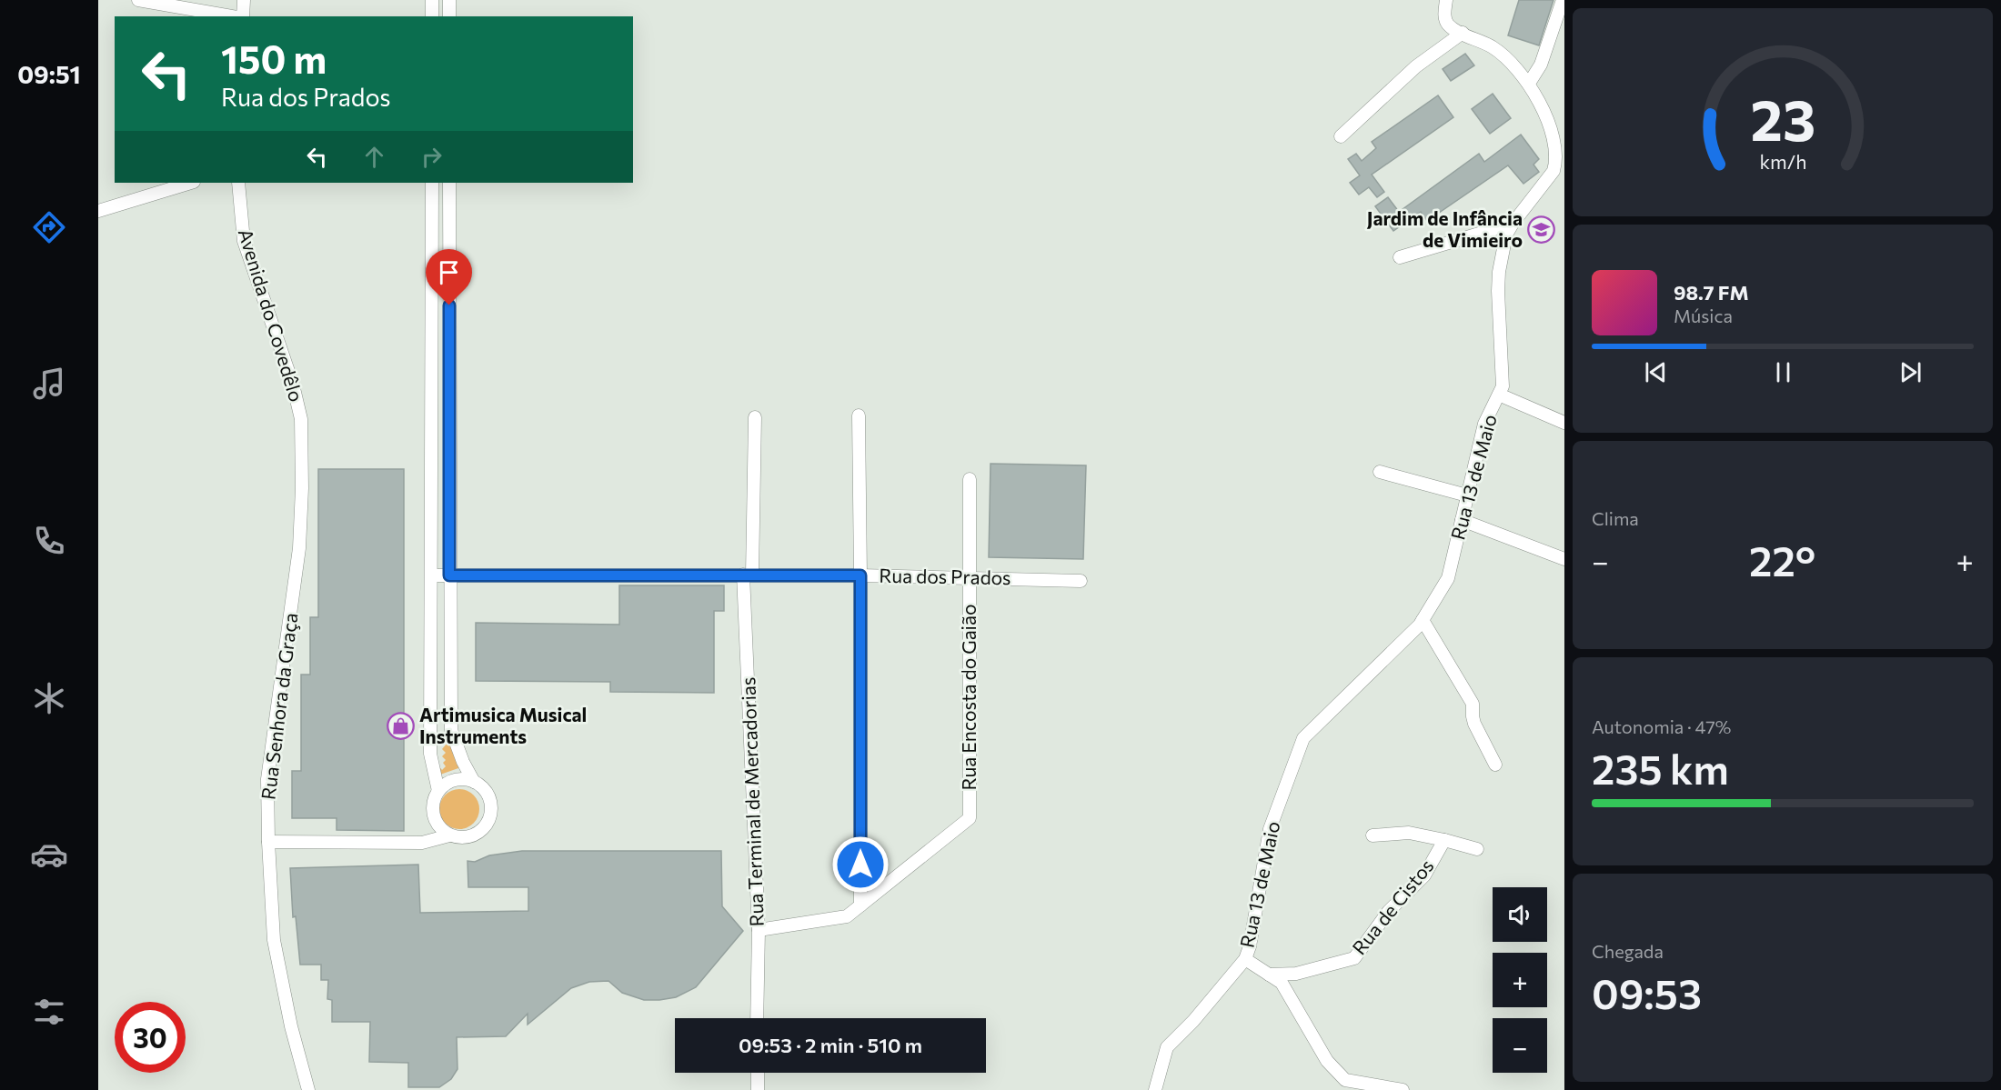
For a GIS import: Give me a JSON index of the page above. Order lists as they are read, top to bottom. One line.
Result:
{"streets":{"street":["Avenida do Covedêlo","Rua 13 de Maio","Rua dos Prados","Rua Encosta do Gaião","Rua Senhora da Graça","Rua Terminal de Mercadorias","Rua de Cistos"]},"crossings":[["Avenida do Covedêlo","Rua Senhora da Graça"],["Rua dos Prados","Rua Encosta do Gaião"],["Rua dos Prados","Rua Terminal de Mercadorias"]],"places":{"school or university":["Jardim de Infância de Vimieiro"],"shop":["Artimusica Musical Instruments"]},"page":{"tabs":"09:51","turn":["150 m","Rua dos Prados"],"song":["98.7 FM","Música"],"tile":["Clima",["Autonomia · 47%","235 km"],["Chegada","09:53"]],"heat":["−","22°","+"],"map_buttons":["+","−"],"limit":"30","trip":"09:53 · 2 min · 510 m","gauge":["23","km/h"]}}
